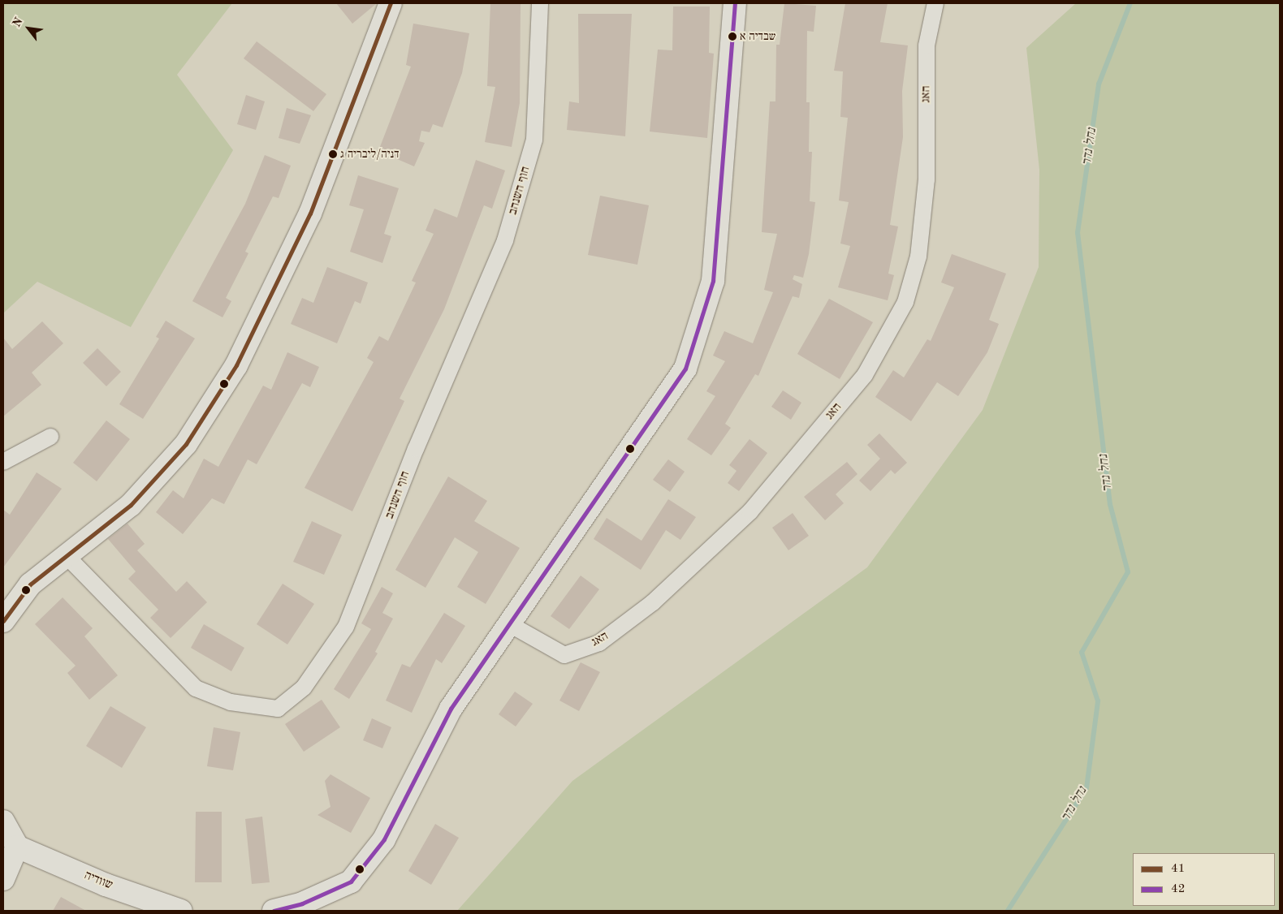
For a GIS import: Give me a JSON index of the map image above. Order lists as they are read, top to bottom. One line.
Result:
{"streets":{"street":["האג","חוף השנהב","שוודיה"]},"water":["נחל נדר"],"places":["שבדיה א","דניה/ליבריה ג"],"lines":["transit line 41","transit line 42"],"legend":["41","42"],"north":"top left"}
